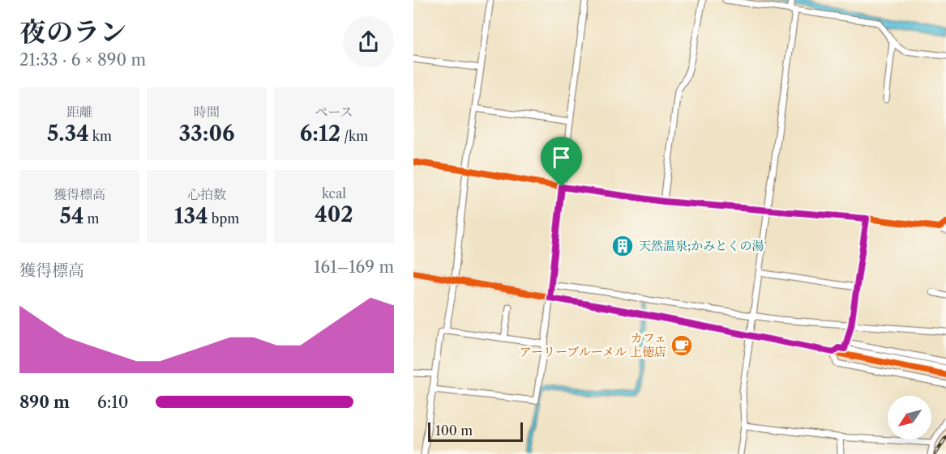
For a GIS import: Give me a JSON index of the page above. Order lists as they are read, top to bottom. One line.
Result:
{"places":{"building":["天然温泉;かみとくの湯"],"cafe":["カフェ アーリーブルーメル 上徳店"]},"scale_bar":"100 m","north":"bottom left","page":{"heading":["夜のラン","21:33 · 6 × 890 m"],"stats":[["距離","5.34 km"],["時間","33:06"],["ペース","6:12 /km"],["獲得標高","54 m"],["心拍数","134 bpm"],["kcal","402"]],"chart":["獲得標高","161–169 m"],"list":[{"name":"890 m","note":"6:10"}],"scale":"100 m"}}
